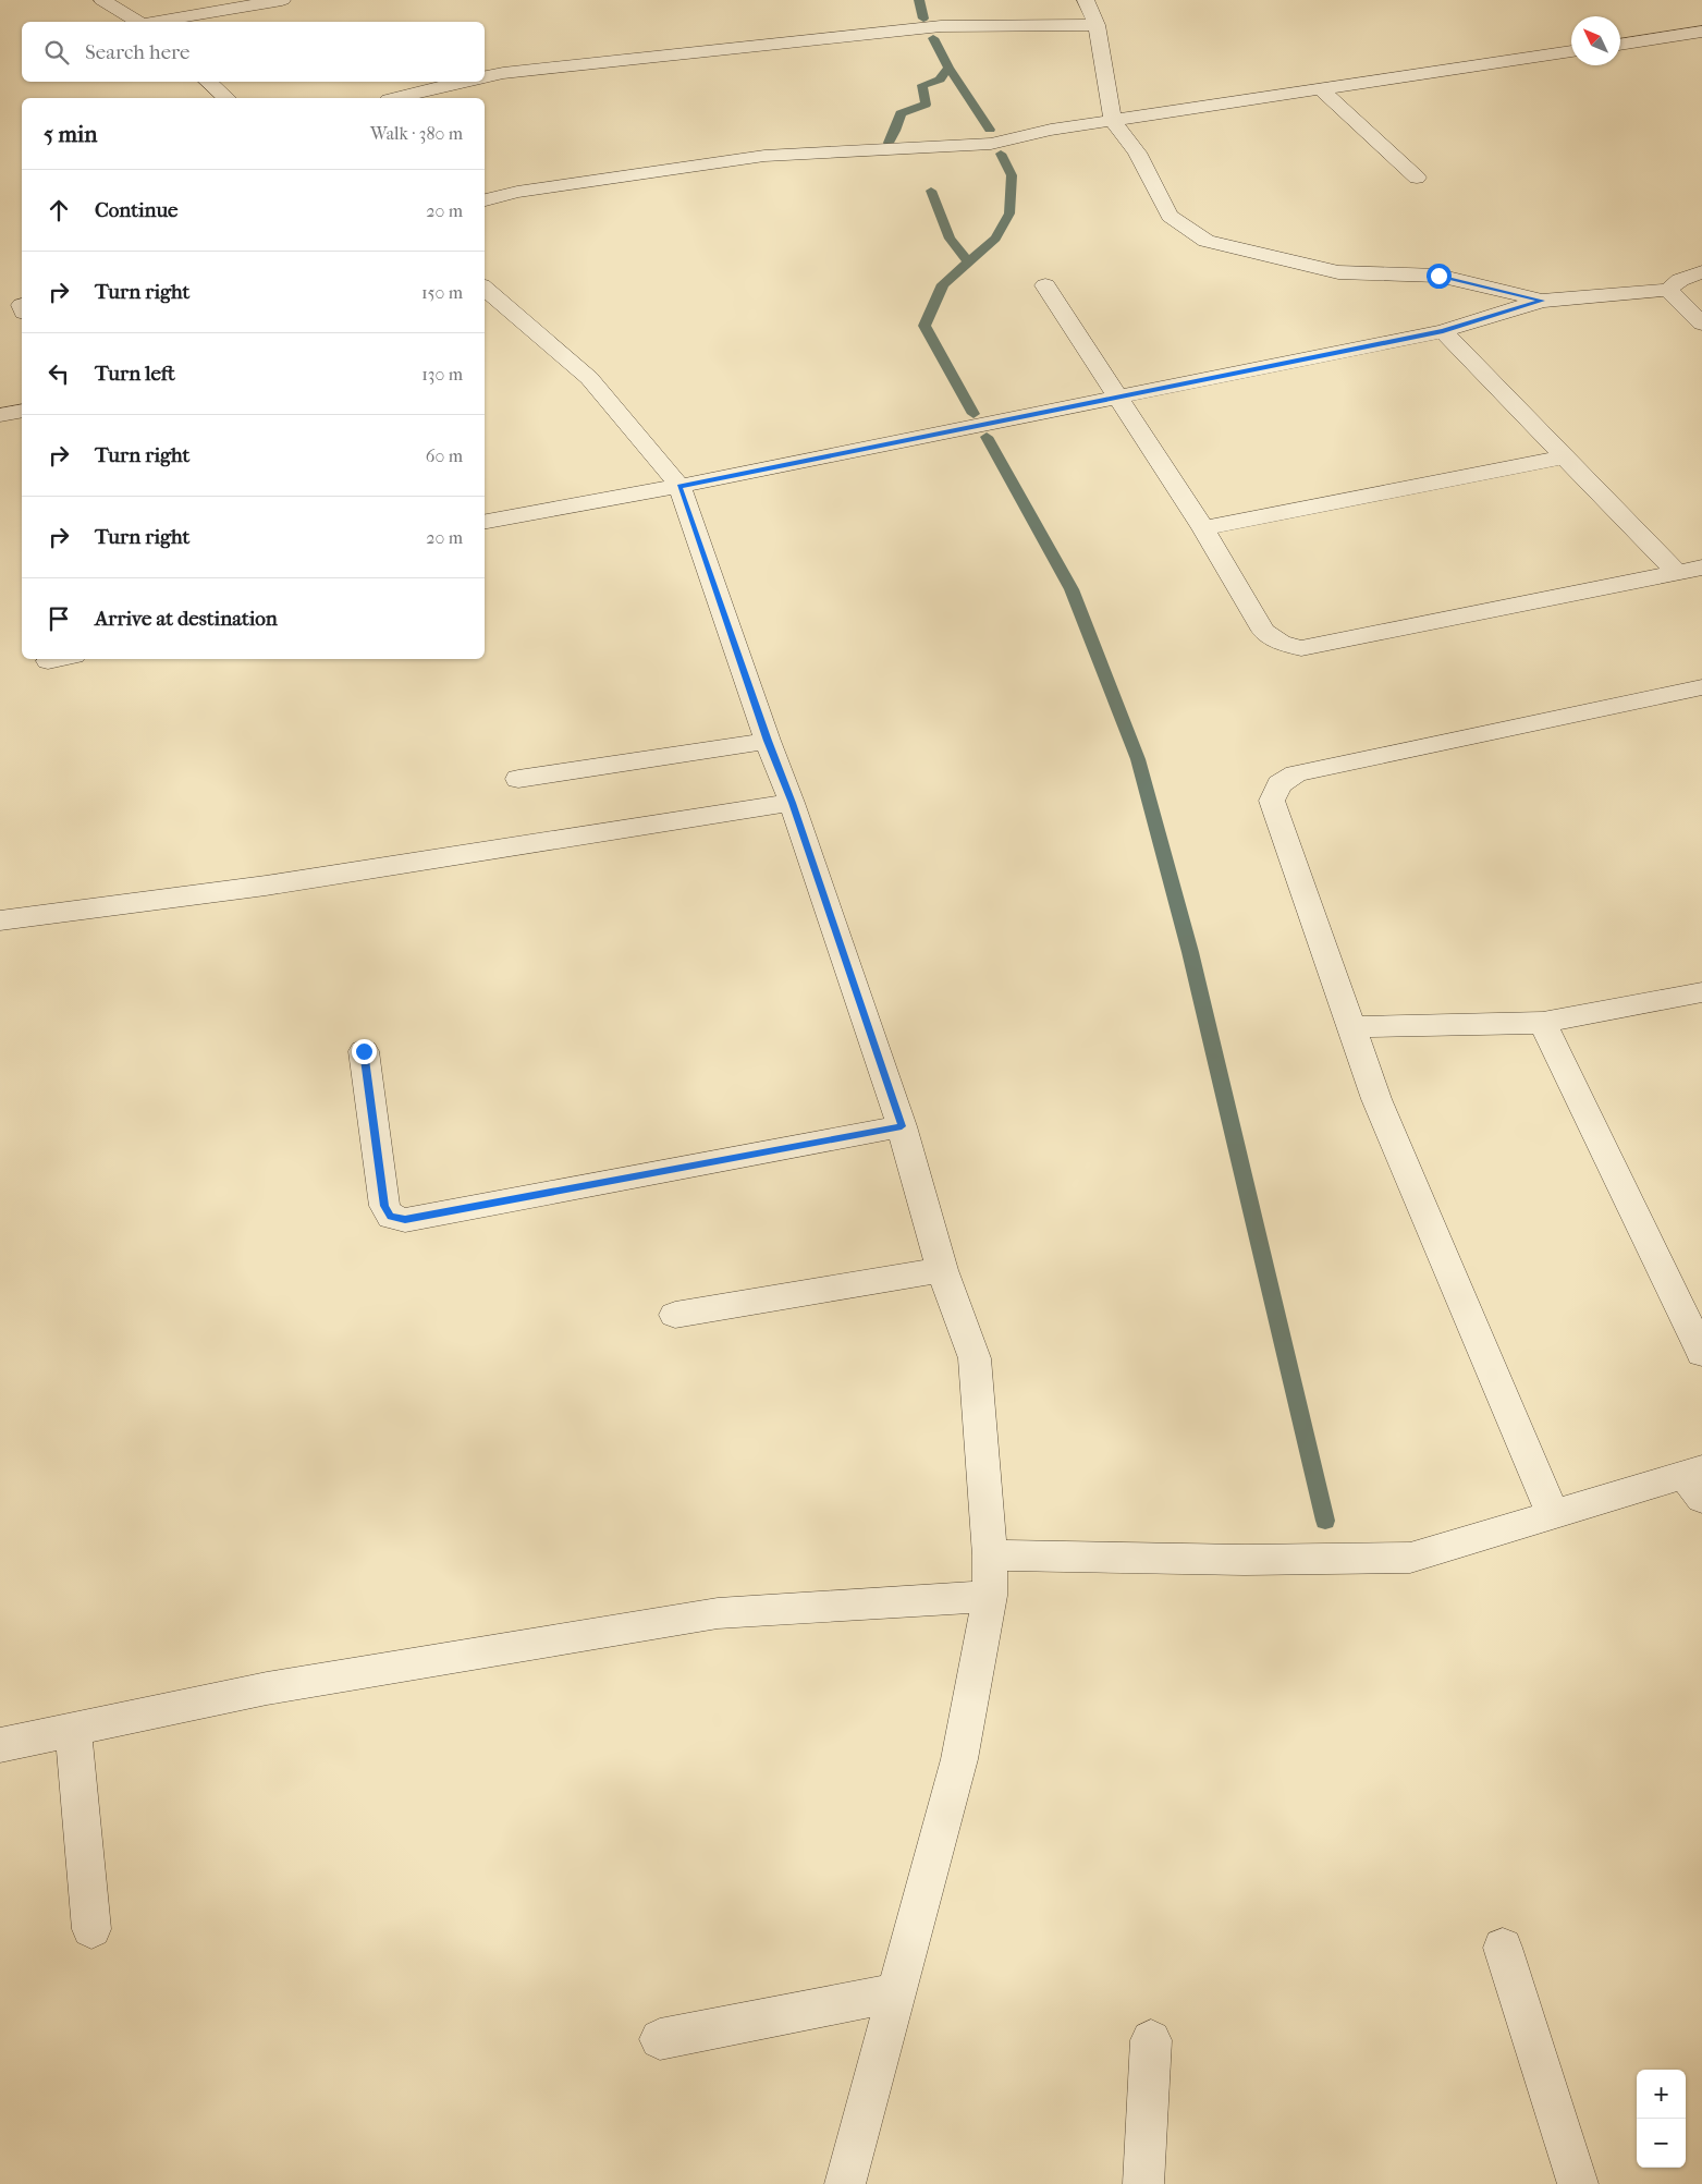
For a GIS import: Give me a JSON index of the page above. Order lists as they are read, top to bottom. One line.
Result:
{"north":"top left","page":{"search":"Search here","heading":["5 min","Walk · 380 m"],"list":[["Continue","20 m"],["Turn right","150 m"],["Turn left","130 m"],["Turn right","60 m"],["Turn right","20 m"],"Arrive at destination"],"map_buttons":["+","−"]}}
